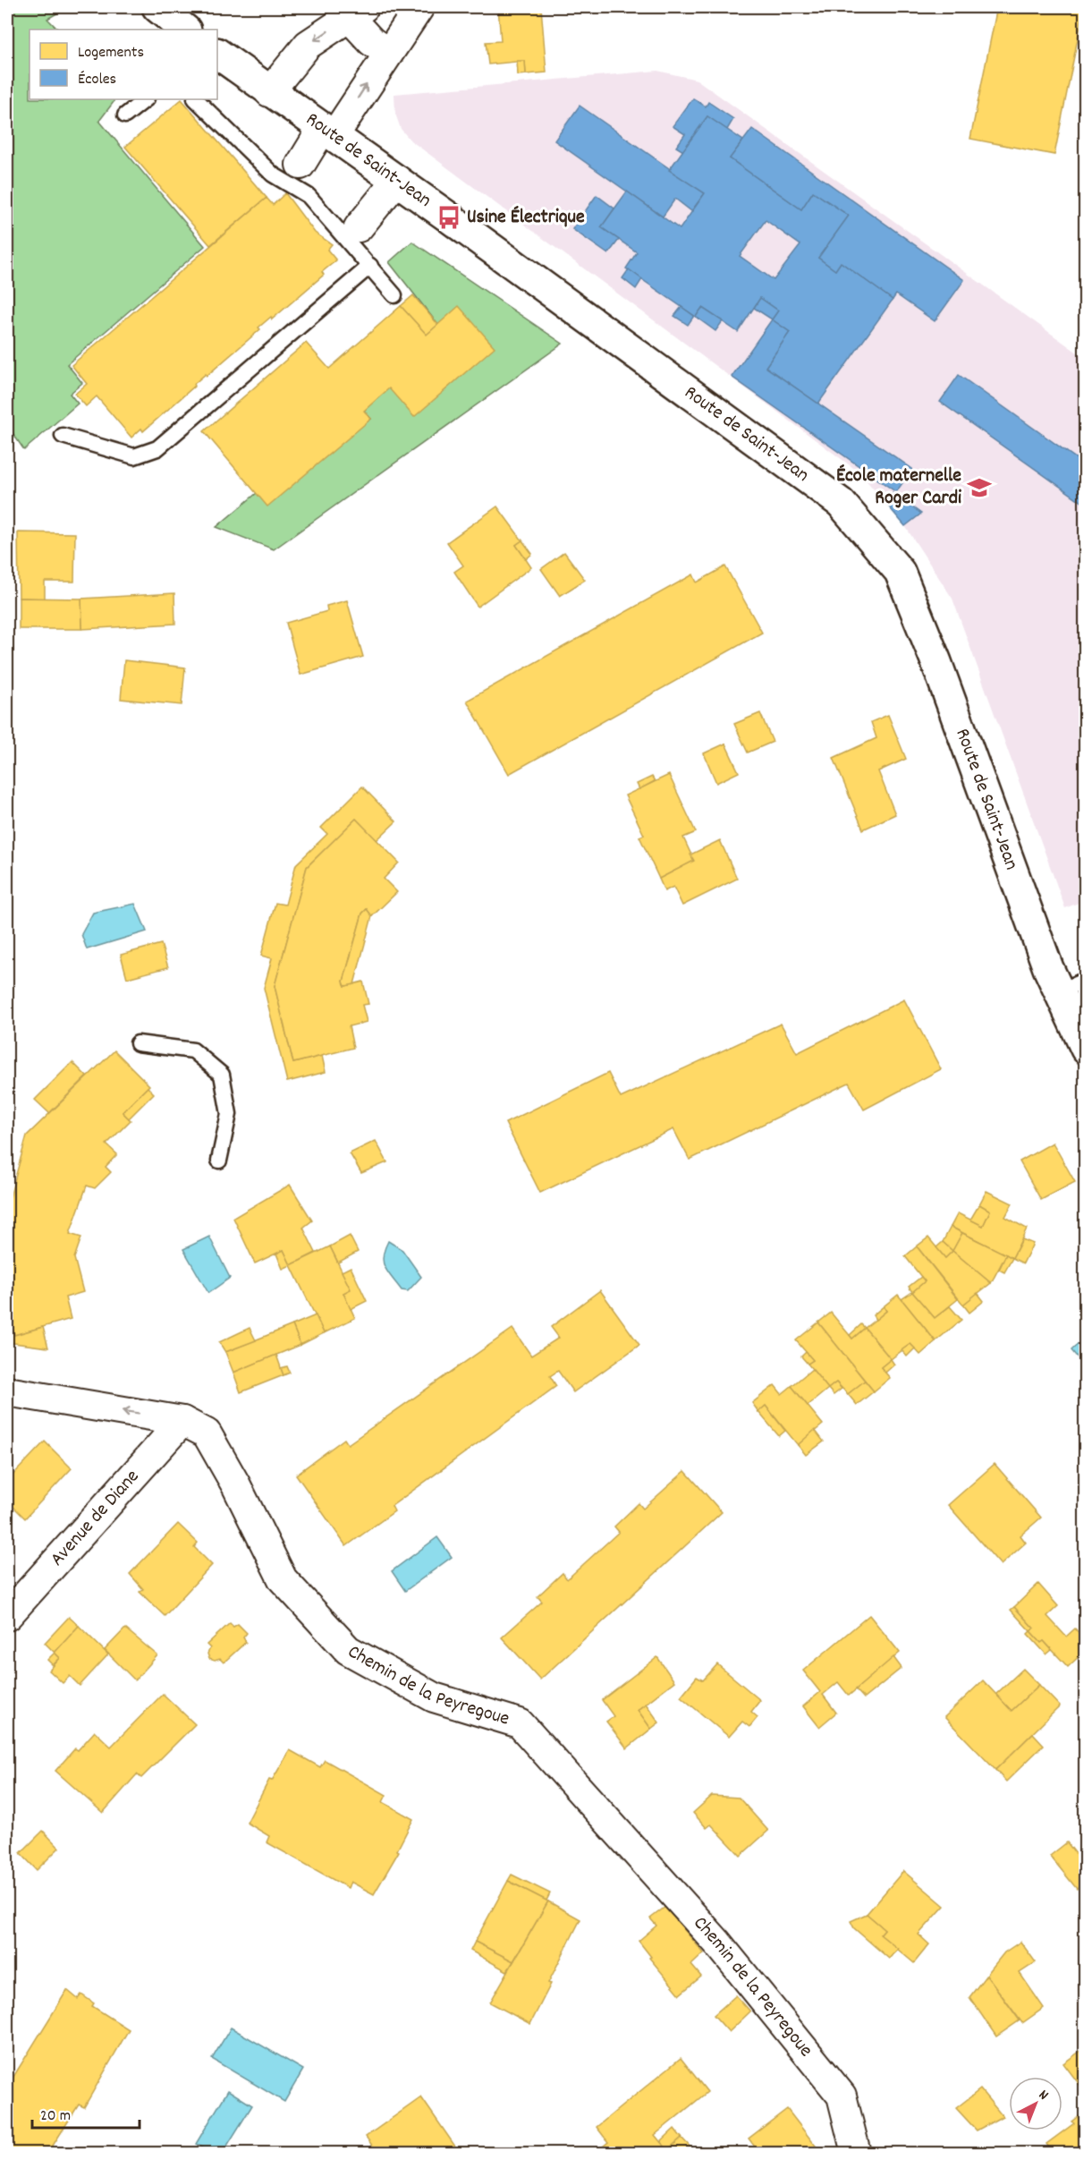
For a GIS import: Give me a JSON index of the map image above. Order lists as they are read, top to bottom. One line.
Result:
{"streets":{"street":["Route de Saint-Jean","Avenue de Diane","Chemin de la Peyregoue"]},"crossings":[["Avenue de Diane","Chemin de la Peyregoue"]],"places":{"bus stop":["Usine Électrique"],"school or university":["École maternelle Roger Cardi"]},"legend":["Logements","Écoles"],"scale_bar":"20 m","north":"top right"}
